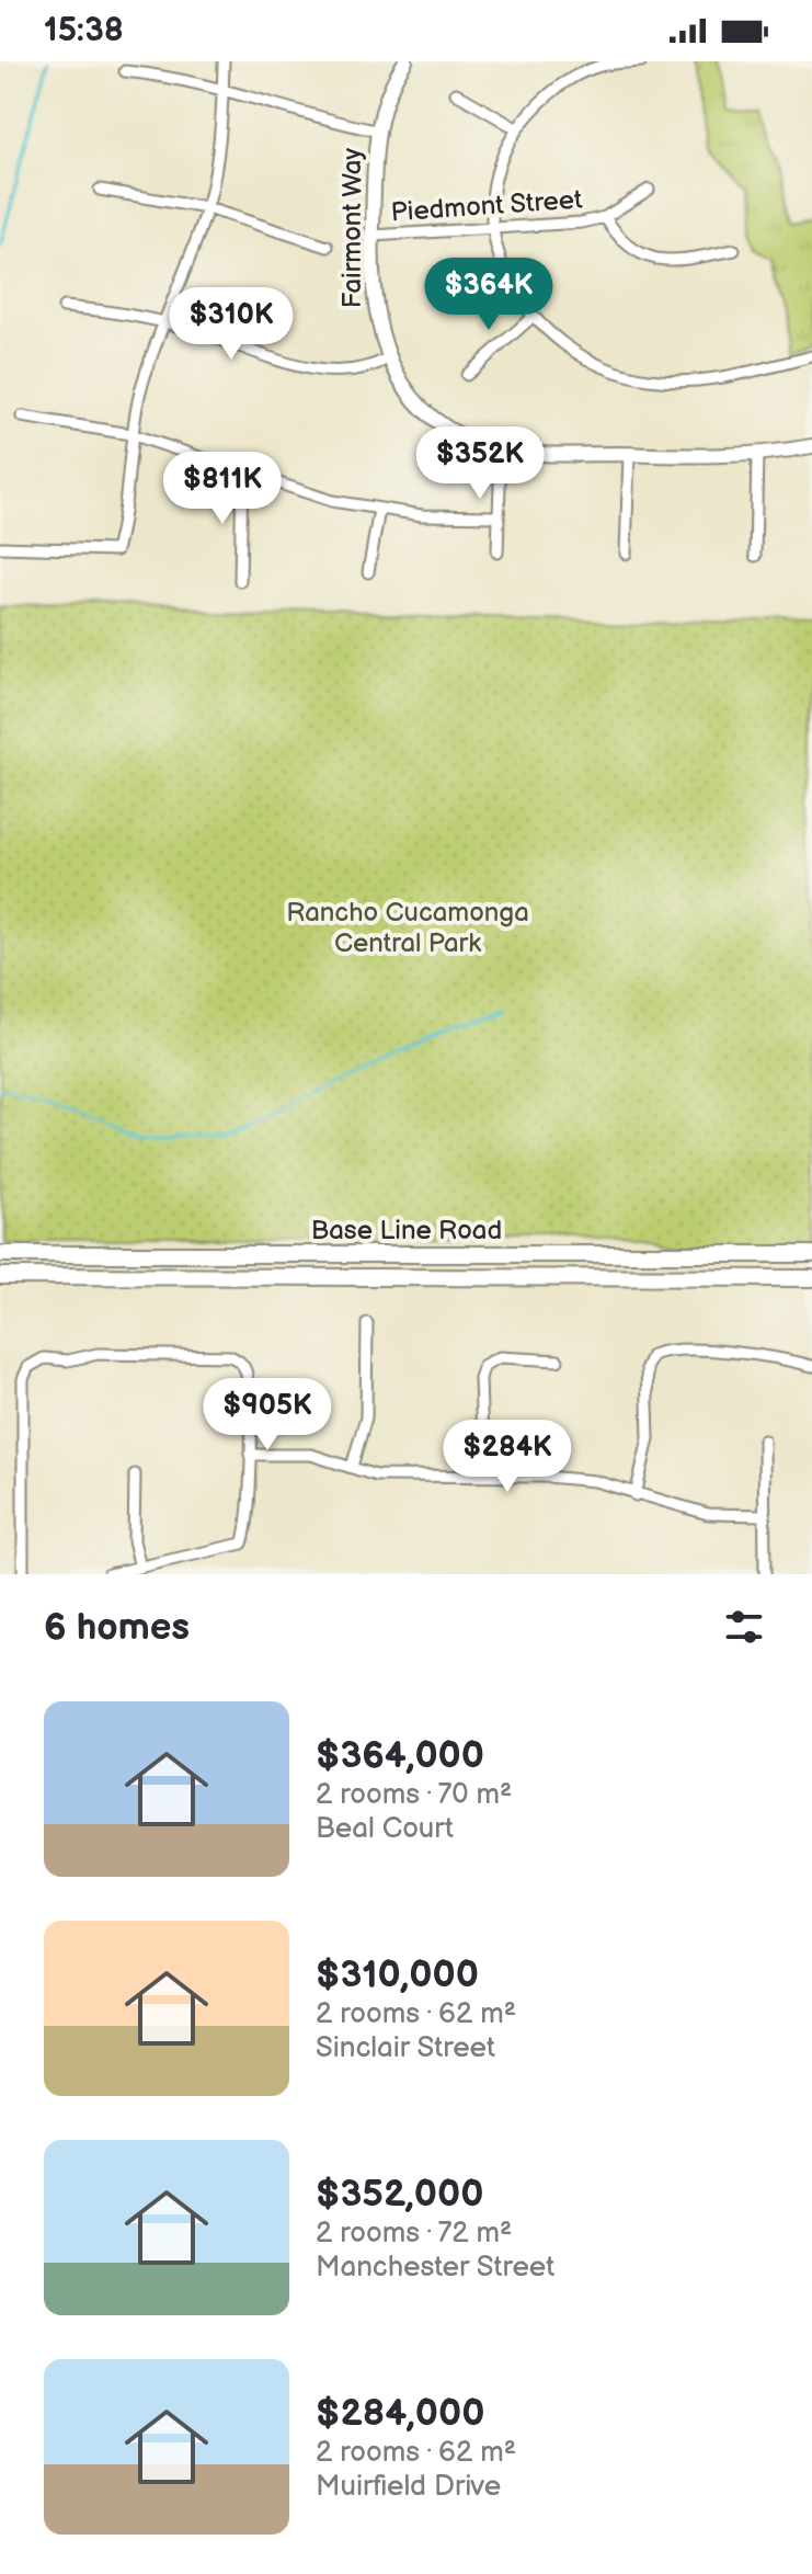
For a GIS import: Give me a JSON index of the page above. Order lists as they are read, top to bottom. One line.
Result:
{"streets":{"main road":["Base Line Road"],"street":["Piedmont Street","Fairmont Way"]},"crossings":[["Piedmont Street","Fairmont Way"]],"parks":["Rancho Cucamonga Central Park"],"page":{"status":"15:38","price":["$364K","$310K","$352K","$811K","$905K","$284K"],"heading":"6 homes","list":[{"name":"$364,000","note":"2 rooms · 70 m² · Beal Court"},{"name":"$310,000","note":"2 rooms · 62 m² · Sinclair Street"},{"name":"$352,000","note":"2 rooms · 72 m² · Manchester Street"},{"name":"$284,000","note":"2 rooms · 62 m² · Muirfield Drive"}]}}
